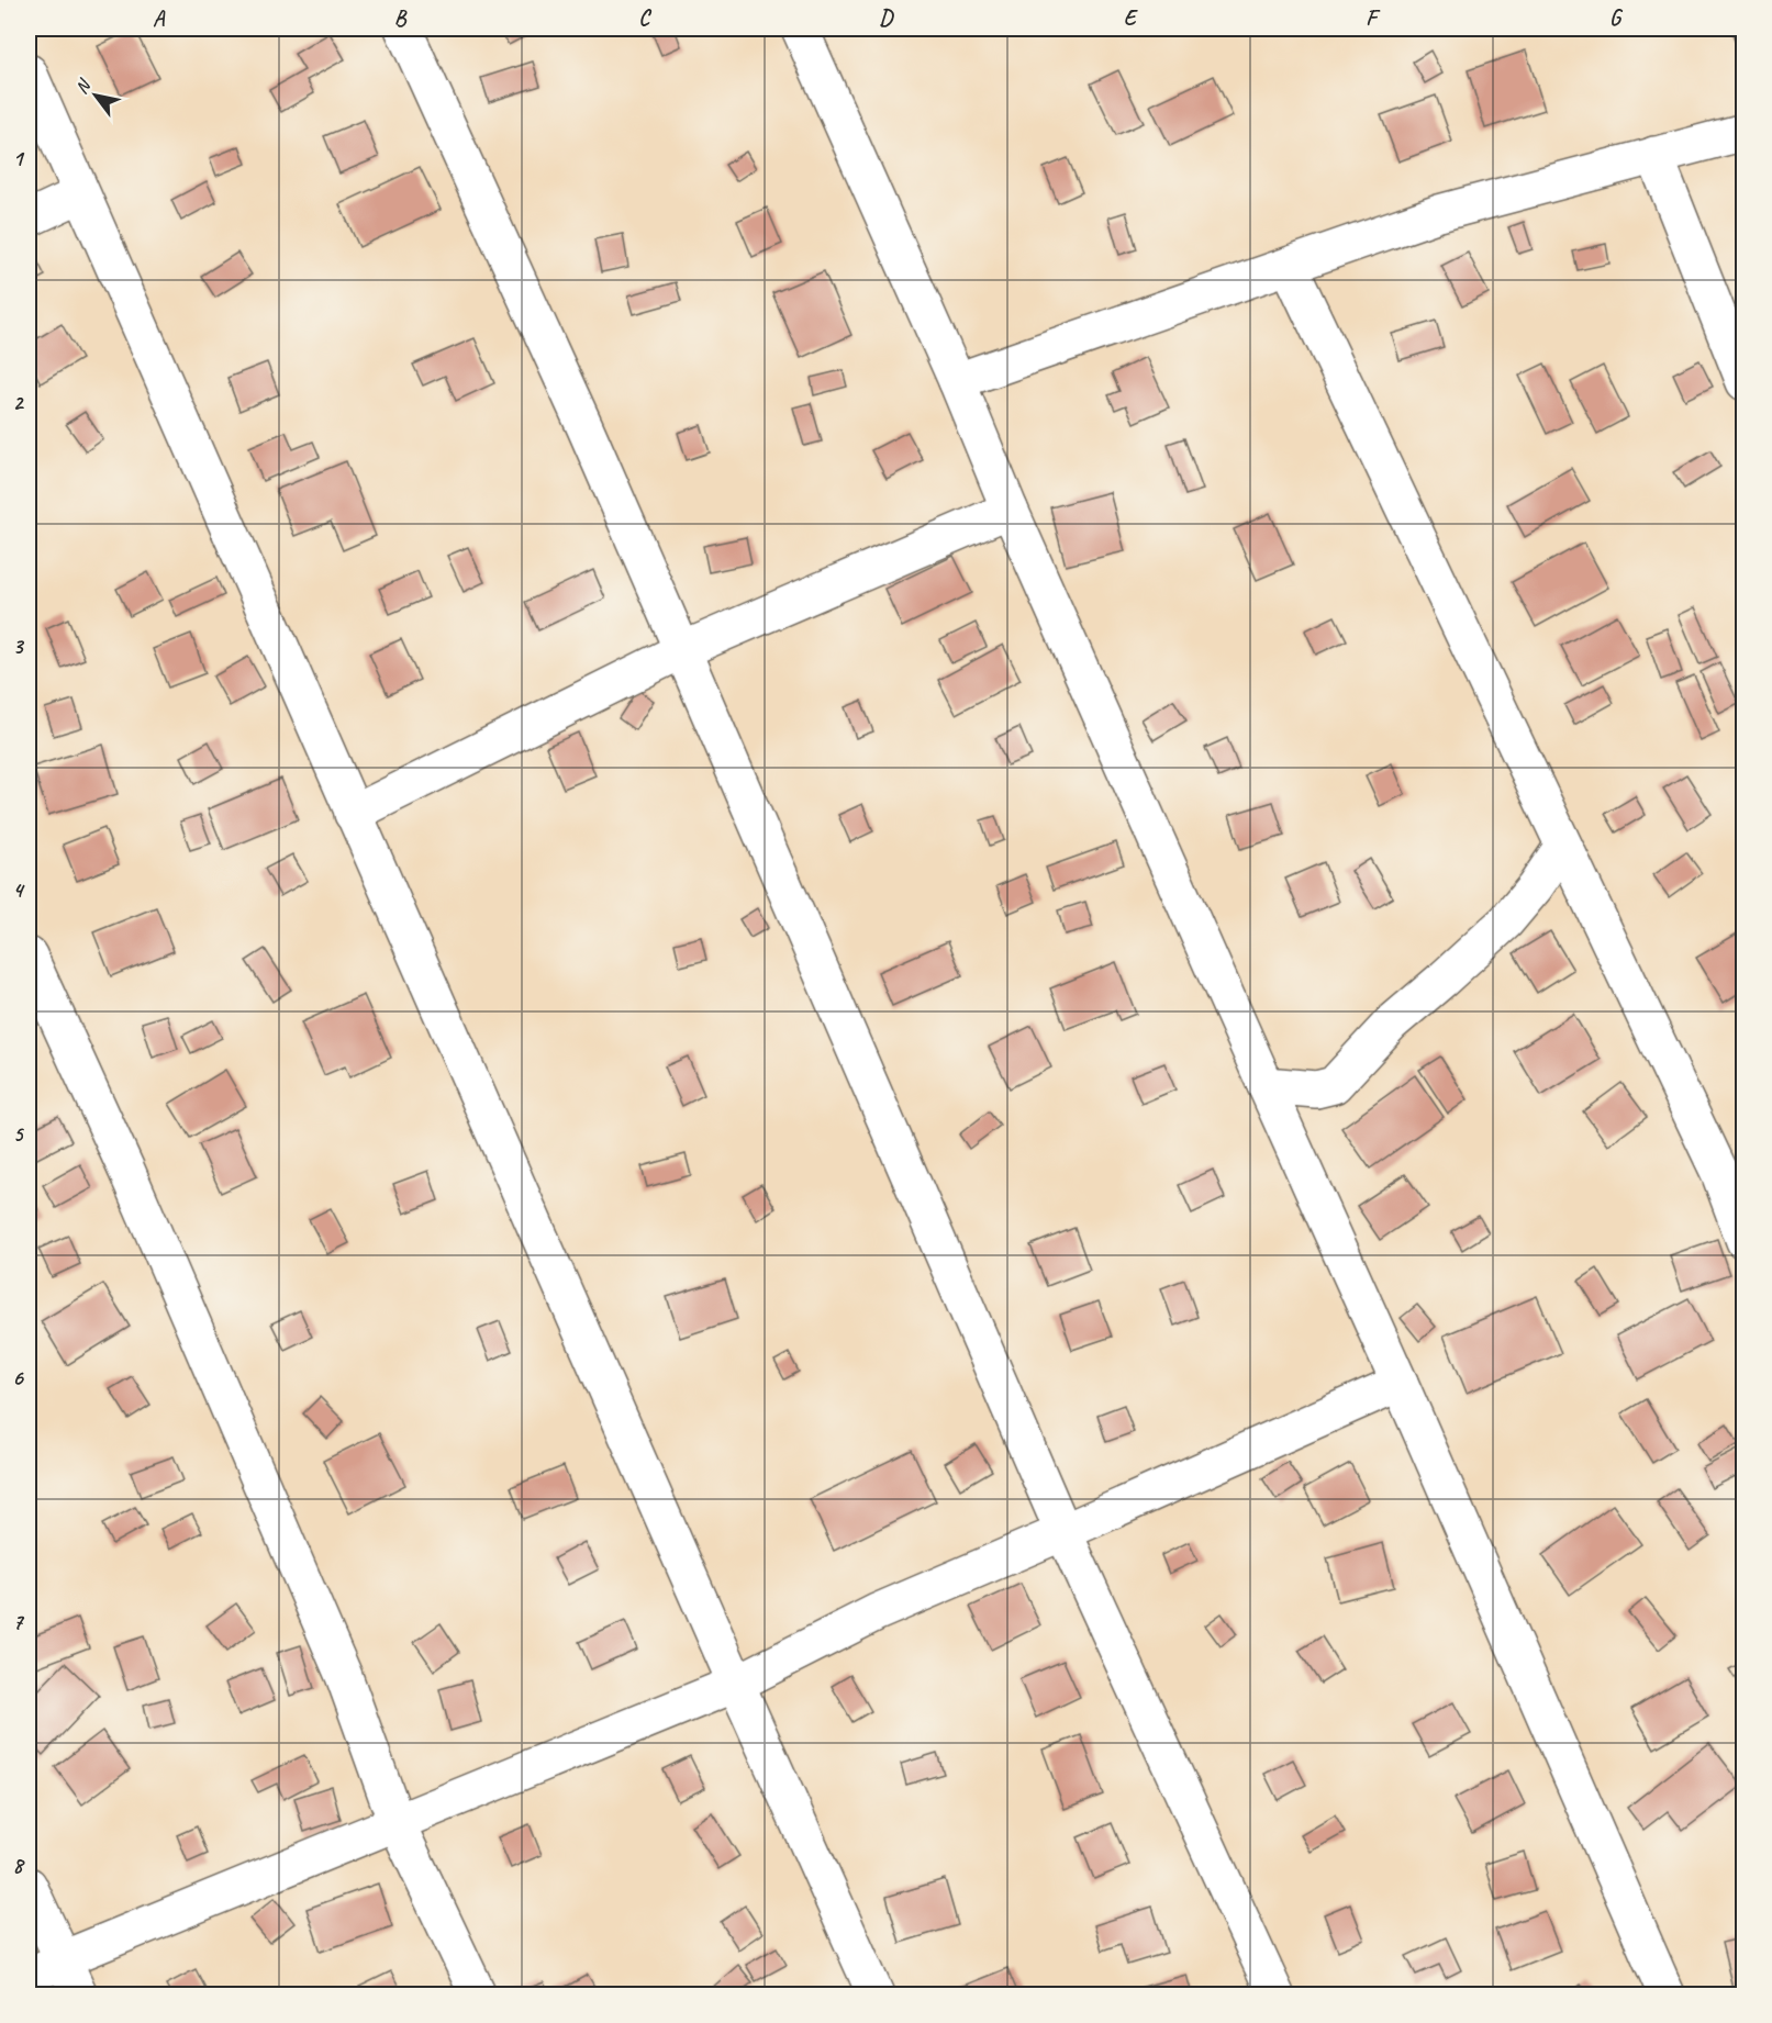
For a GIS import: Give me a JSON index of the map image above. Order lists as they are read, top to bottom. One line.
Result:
{"north":"top left","grid":{"columns":["A","B","C","D","E","F","G"],"rows":["1","2","3","4","5","6","7","8"]}}
